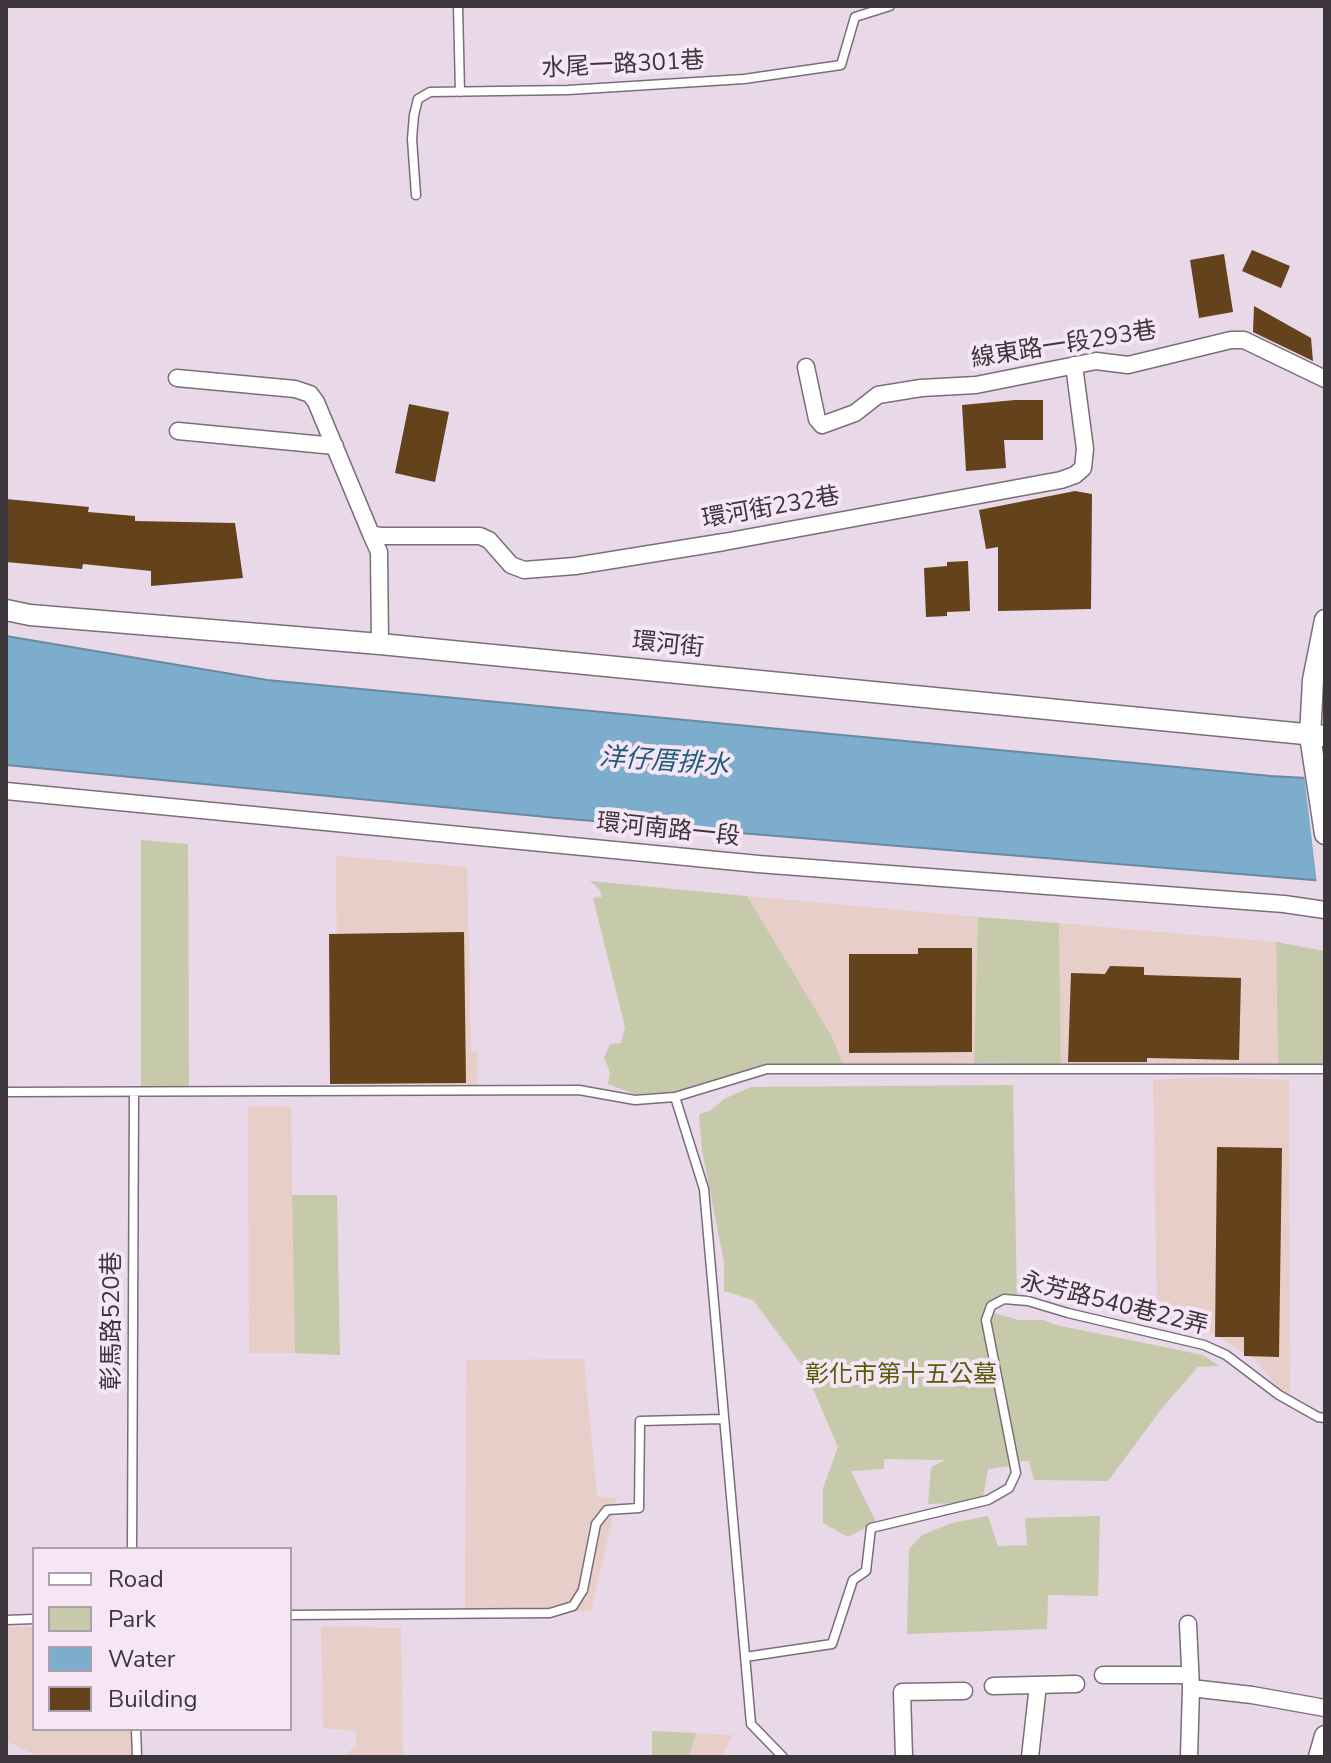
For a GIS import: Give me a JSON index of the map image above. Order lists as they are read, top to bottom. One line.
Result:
{"streets":{"street":["線東路一段293巷","環河街232巷","環河街","環河南路一段"],"lane":["水尾一路301巷","永芳路540巷22弄","彰馬路520巷"]},"crossings":[["線東路一段293巷","環河街232巷"]],"water":["洋仔厝排水"],"parks":["彰化市第十五公墓"],"legend":["Road","Park","Water","Building"]}
